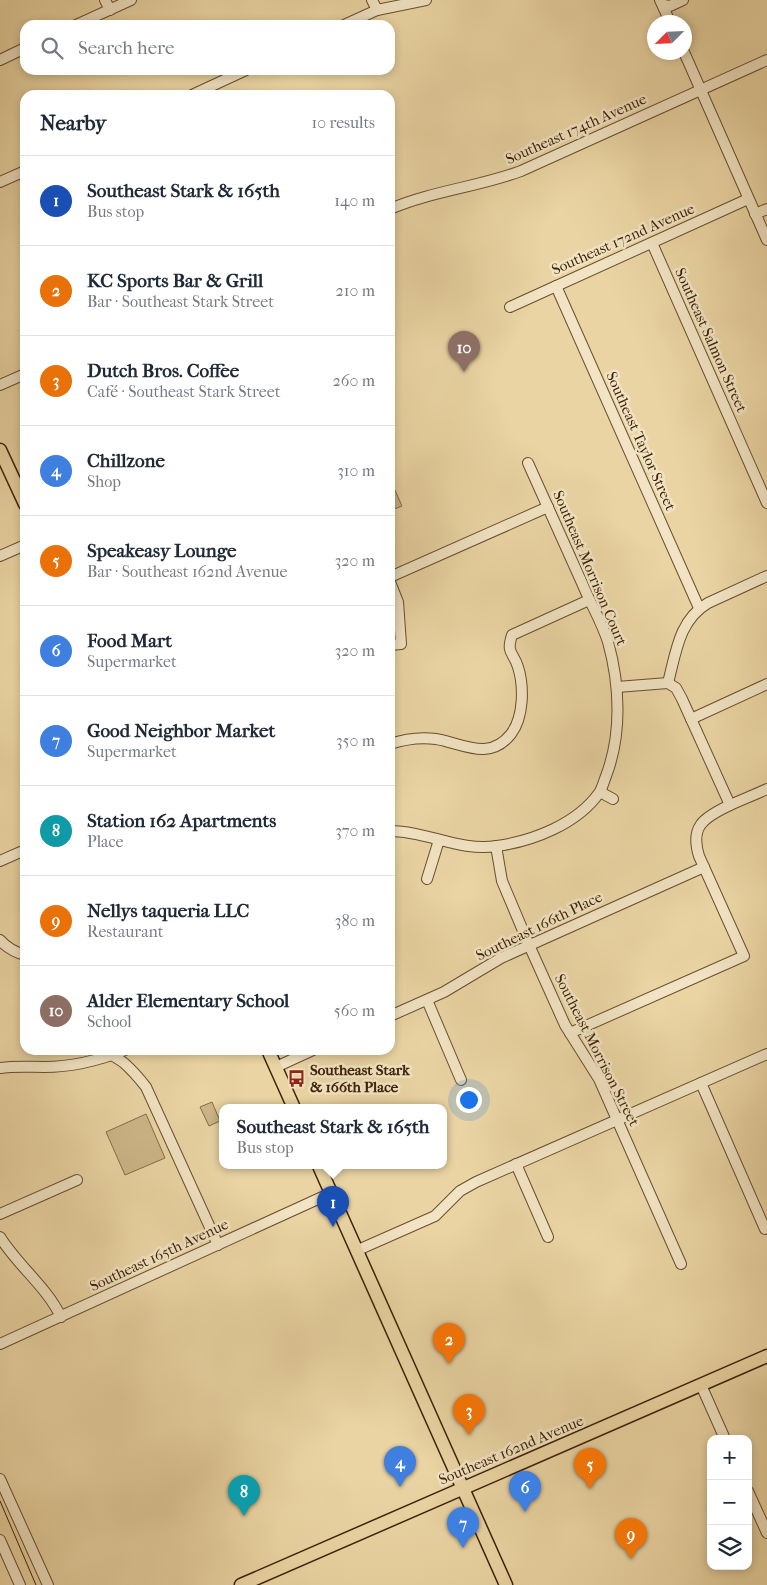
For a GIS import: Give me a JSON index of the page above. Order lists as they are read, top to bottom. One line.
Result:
{"streets":{"main road":["Southeast 162nd Avenue"],"street":["Southeast 174th Avenue","Southeast 172nd Avenue","Southeast Salmon Street","Southeast Taylor Street","Southeast Morrison Court","Southeast 166th Place","Southeast Morrison Street","Southeast 165th Avenue"]},"crossings":[["Southeast 172nd Avenue","Southeast Salmon Street"],["Southeast 172nd Avenue","Southeast Taylor Street"],["Southeast 166th Place","Southeast Morrison Street"]],"places":{"bus stop":["Southeast Stark & 166th Place"]},"north":"bottom left","page":{"search":"Search here","heading":["Nearby","10 results"],"list":[{"mark":"1","name":"Southeast Stark & 165th","note":"Bus stop","value":"140 m"},{"mark":"2","name":"KC Sports Bar & Grill","note":"Bar · Southeast Stark Street","value":"210 m"},{"mark":"3","name":"Dutch Bros. Coffee","note":"Café · Southeast Stark Street","value":"260 m"},{"mark":"4","name":"Chillzone","note":"Shop","value":"310 m"},{"mark":"5","name":"Speakeasy Lounge","note":"Bar · Southeast 162nd Avenue","value":"320 m"},{"mark":"6","name":"Food Mart","note":"Supermarket","value":"320 m"},{"mark":"7","name":"Good Neighbor Market","note":"Supermarket","value":"350 m"},{"mark":"8","name":"Station 162 Apartments","note":"Place","value":"370 m"},{"mark":"9","name":"Nellys taqueria LLC","note":"Restaurant","value":"380 m"},{"mark":"10","name":"Alder Elementary School","note":"School","value":"560 m"}],"pins":["10","1","2","3","4","5","6","8","7","9"],"popup":["Southeast Stark & 165th","Bus stop"],"map_buttons":["+","−"]}}
